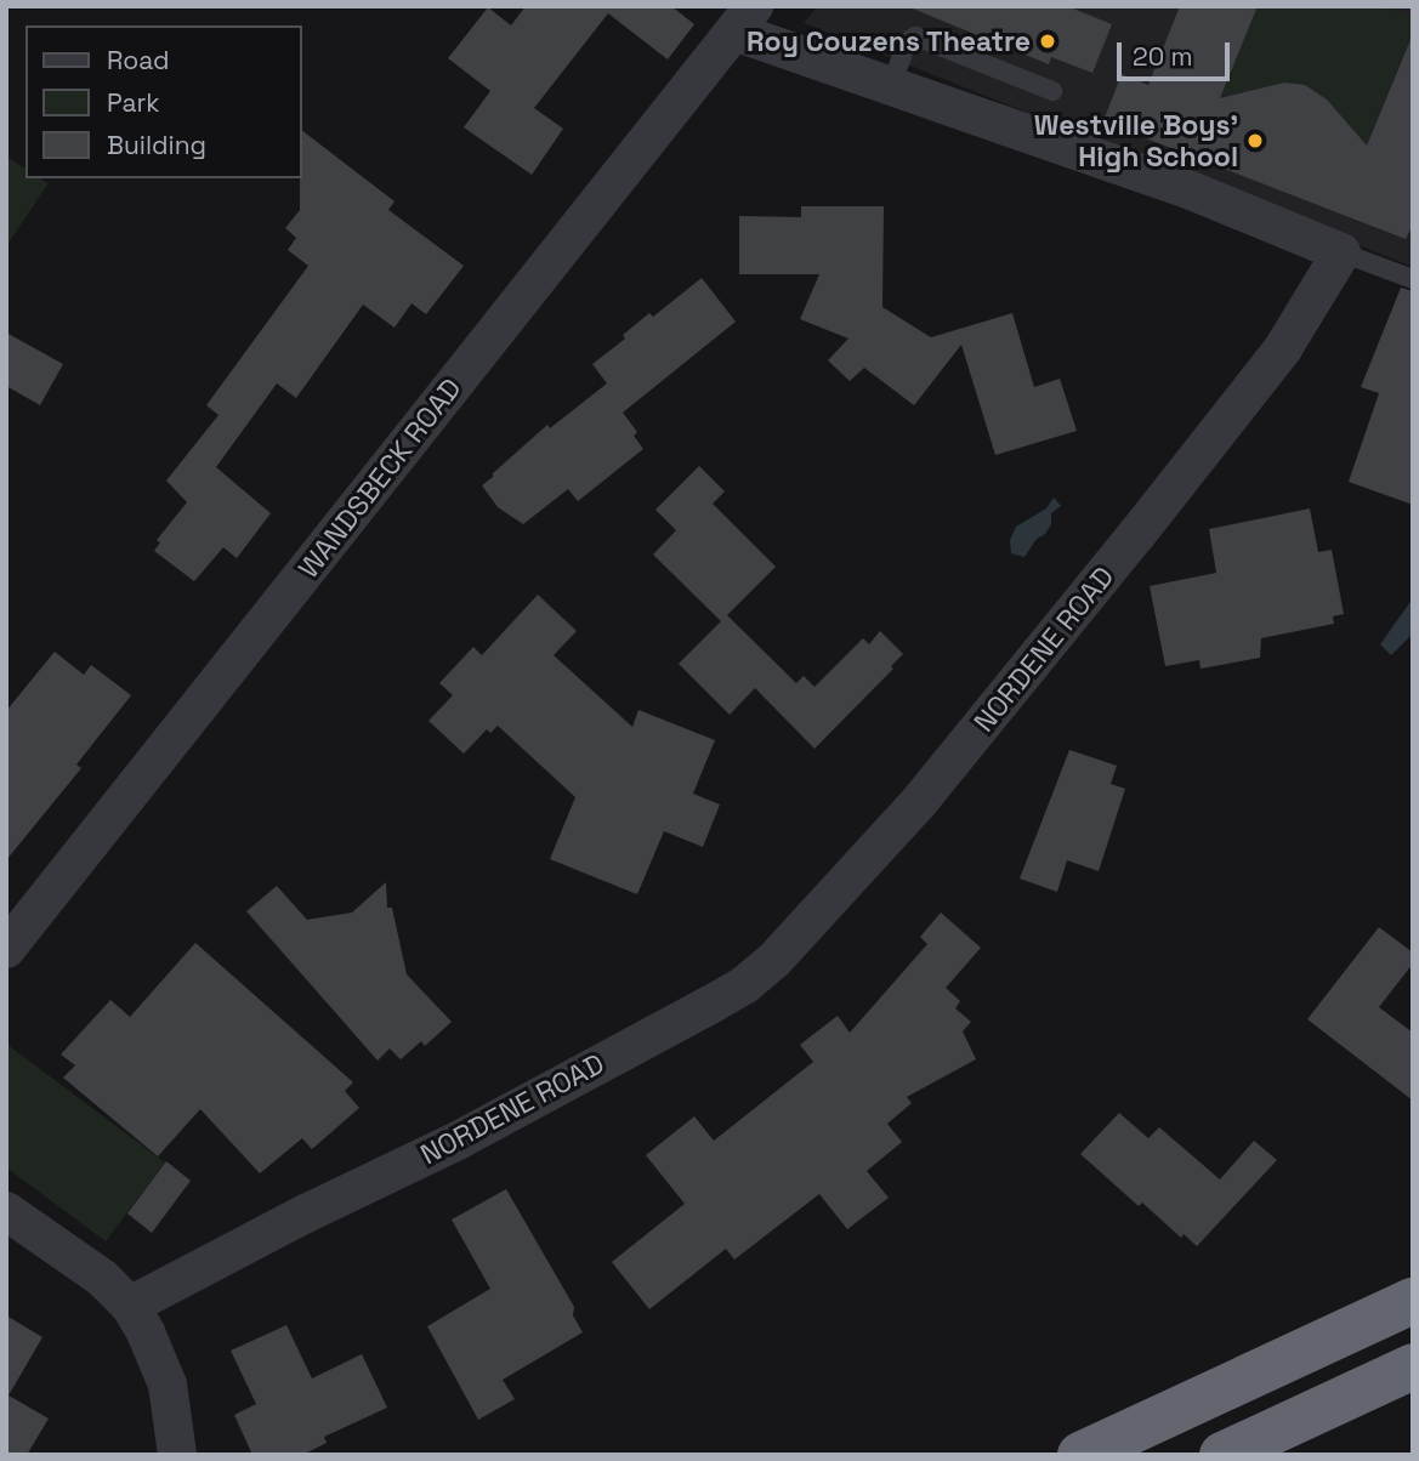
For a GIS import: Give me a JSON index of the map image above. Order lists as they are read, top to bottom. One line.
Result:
{"streets":{"street":["WANDSBECK ROAD","NORDENE ROAD"]},"places":["Roy Couzens Theatre","Westville Boys' High School"],"legend":["Road","Park","Building"],"scale_bar":"20 m"}
